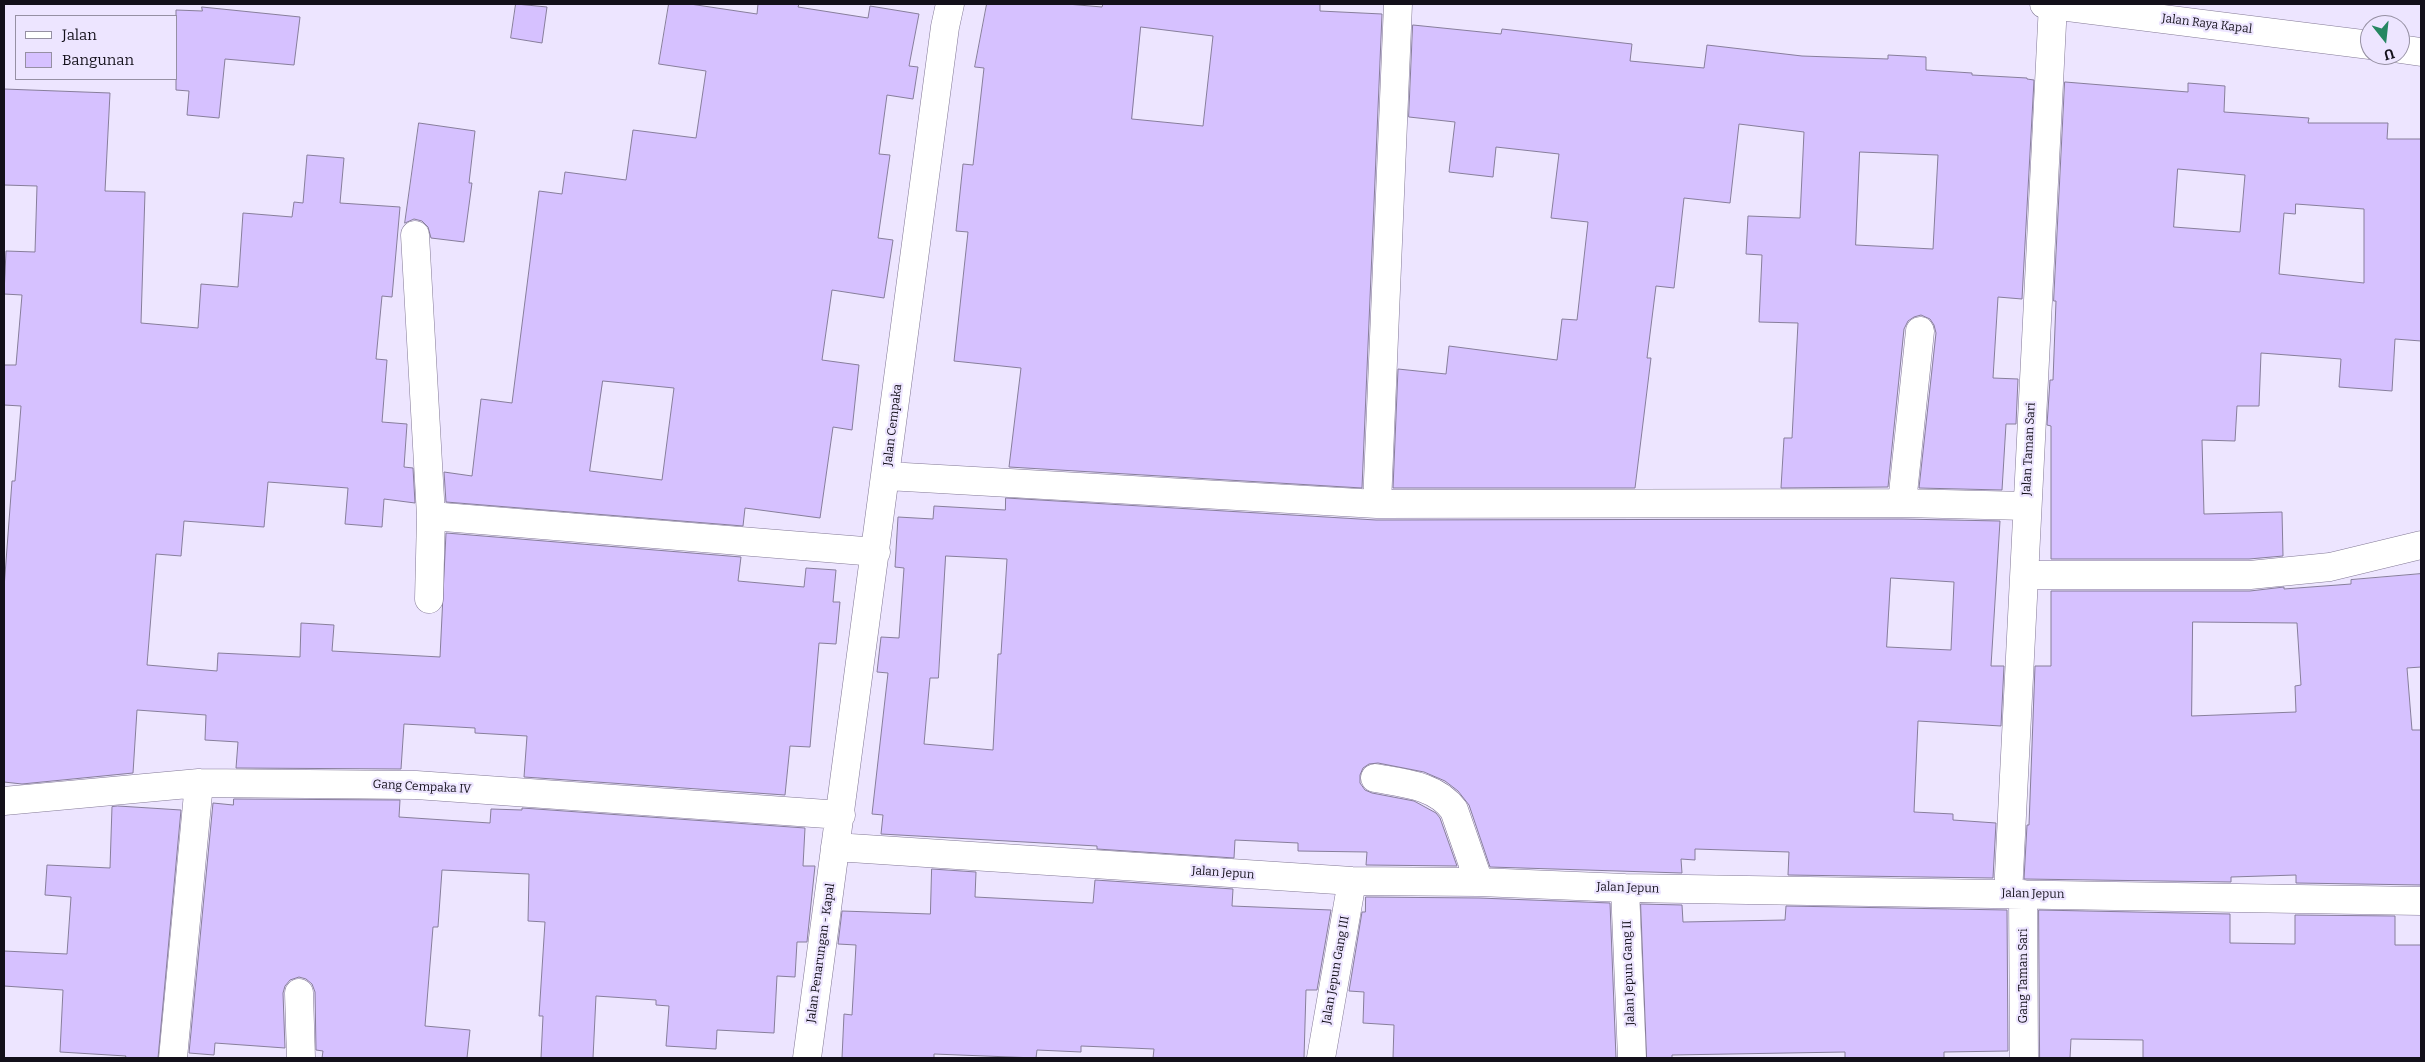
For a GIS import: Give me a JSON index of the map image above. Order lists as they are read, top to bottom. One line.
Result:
{"streets":{"main road":["Jalan Raya Kapal","Jalan Cempaka","Jalan Taman Sari","Gang Cempaka IV","Jalan Jepun","Jalan Penarungan - Kapal","Jalan Jepun Gang III","Jalan Jepun Gang II","Gang Taman Sari"]},"crossings":[["Jalan Raya Kapal","Jalan Taman Sari"],["Jalan Cempaka","Gang Cempaka IV"],["Jalan Cempaka","Jalan Jepun"],["Jalan Cempaka","Jalan Penarungan - Kapal"],["Jalan Taman Sari","Jalan Jepun"],["Jalan Taman Sari","Gang Taman Sari"],["Jalan Jepun","Jalan Penarungan - Kapal"],["Jalan Jepun","Jalan Jepun Gang III"],["Jalan Jepun","Jalan Jepun Gang II"],["Jalan Jepun","Gang Taman Sari"]],"legend":["Jalan","Bangunan"],"north":"bottom"}
